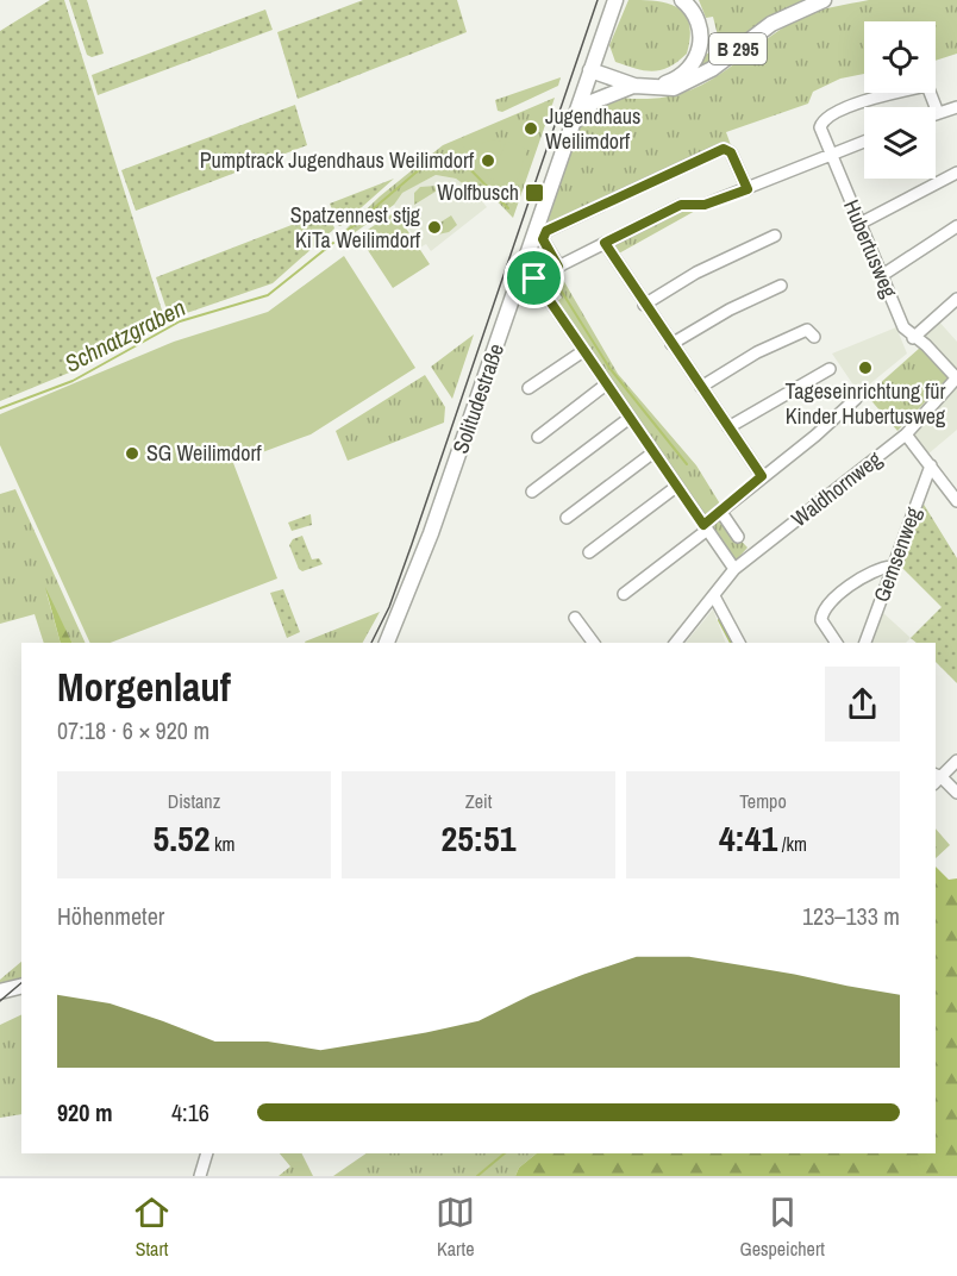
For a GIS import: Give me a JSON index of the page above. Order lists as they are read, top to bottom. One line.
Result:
{"streets":{"main road":["B 295","Solitudestraße"],"street":["Hubertusweg","Waldhornweg","Gemsenweg"]},"crossings":[["B 295","Solitudestraße"]],"water":["Schnatzgraben"],"places":{"other":["Jugendhaus Weilimdorf","Pumptrack Jugendhaus Weilimdorf","Spatzennest stjg KiTa Weilimdorf","Tageseinrichtung für Kinder Hubertusweg","SG Weilimdorf"],"transit":["Wolfbusch"]},"page":{"heading":["Morgenlauf","07:18 · 6 × 920 m"],"stats":[["Distanz","5.52 km"],["Zeit","25:51"],["Tempo","4:41 /km"]],"chart":["Höhenmeter","123–133 m"],"list":[{"name":"920 m","note":"4:16"}],"tabs":["Start","Karte","Gespeichert"]}}
